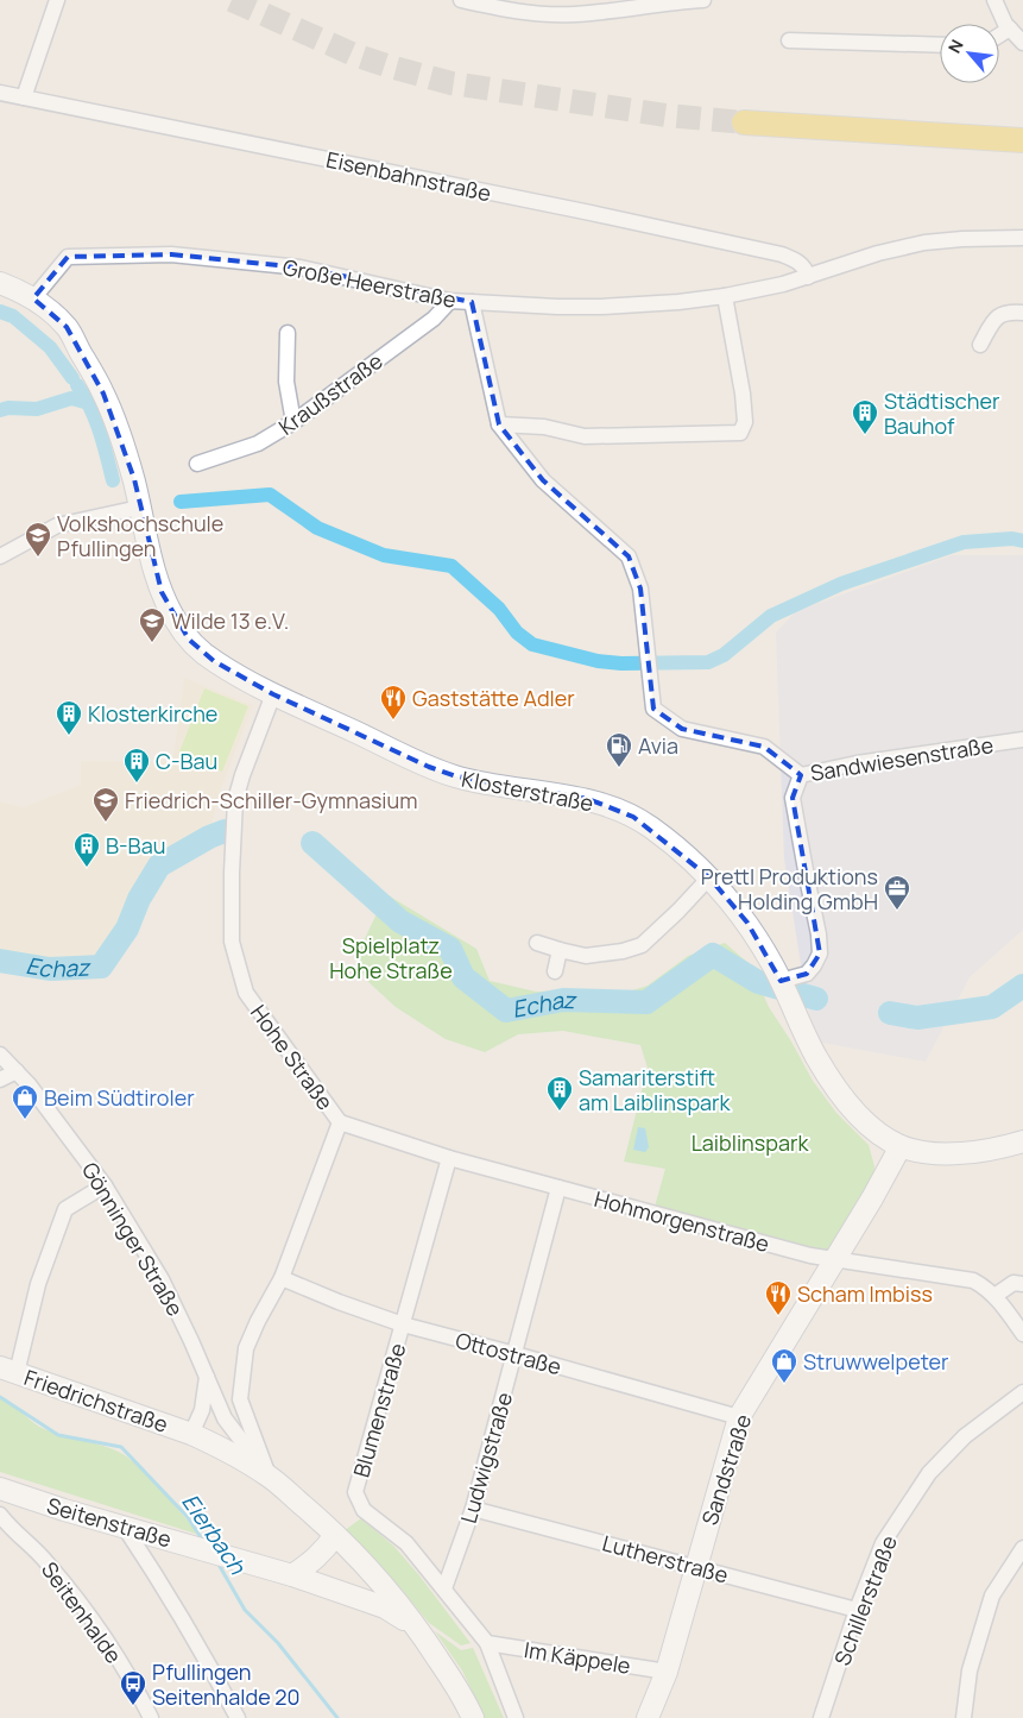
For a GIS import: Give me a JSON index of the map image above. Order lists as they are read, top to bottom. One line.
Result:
{"streets":{"main road":["Klosterstraße","Gönninger Straße","Friedrichstraße","Sandstraße","Seitenstraße"],"street":["Eisenbahnstraße","Große Heerstraße","Kraußstraße","Sandwiesenstraße","Hohe Straße","Hohmorgenstraße","Ottostraße","Blumenstraße","Ludwigstraße","Lutherstraße","Schillerstraße","Seitenhalde","Im Käppele"]},"crossings":[["Eisenbahnstraße","Große Heerstraße"],["Große Heerstraße","Kraußstraße"],["Sandwiesenstraße","Klosterstraße"],["Klosterstraße","Hohe Straße"],["Klosterstraße","Sandstraße"],["Hohe Straße","Hohmorgenstraße"],["Hohe Straße","Gönninger Straße"],["Hohe Straße","Ottostraße"],["Hohmorgenstraße","Blumenstraße"],["Hohmorgenstraße","Ludwigstraße"],["Hohmorgenstraße","Sandstraße"],["Gönninger Straße","Friedrichstraße"],["Gönninger Straße","Seitenstraße"],["Ottostraße","Blumenstraße"],["Ottostraße","Ludwigstraße"],["Ottostraße","Sandstraße"],["Blumenstraße","Ludwigstraße"],["Blumenstraße","Im Käppele"],["Ludwigstraße","Lutherstraße"],["Sandstraße","Lutherstraße"],["Sandstraße","Im Käppele"],["Lutherstraße","Schillerstraße"]],"water":["Echaz","Eierbach"],"parks":["Spielplatz Hohe Straße","Laiblinspark"],"places":{"building":["Städtischer Bauhof","Klosterkirche","C-Bau","B-Bau","Samariterstift am Laiblinspark"],"school or university":["Volkshochschule Pfullingen","Wilde 13 e.V.","Friedrich-Schiller-Gymnasium"],"restaurant":["Gaststätte Adler","Scham Imbiss"],"fuel station":["Avia"],"office":["Prettl Produktions Holding GmbH"],"shop":["Beim Südtiroler","Struwwelpeter"],"bus stop":["Pfullingen Seitenhalde 20"]},"north":"top left"}
